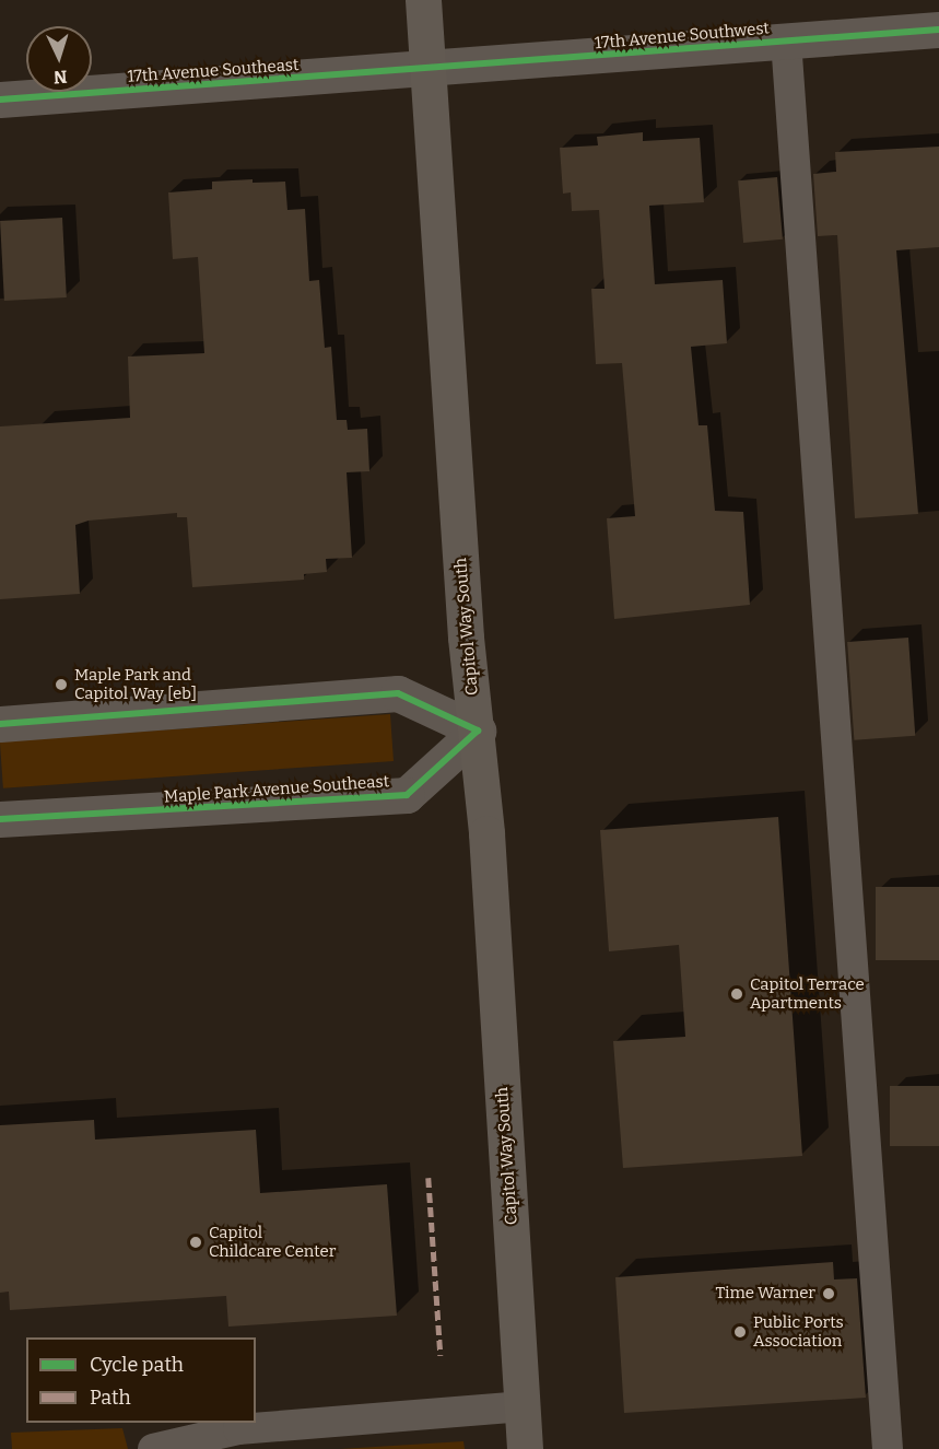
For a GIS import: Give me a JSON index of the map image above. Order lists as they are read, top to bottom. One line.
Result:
{"streets":{"main road":["Capitol Way South"],"street":["17th Avenue Southwest","17th Avenue Southeast","Maple Park Avenue Southeast"]},"crossings":[["17th Avenue Southwest","17th Avenue Southeast"],["17th Avenue Southwest","Capitol Way South"],["17th Avenue Southeast","Capitol Way South"],["Capitol Way South","Maple Park Avenue Southeast"]],"places":["Maple Park and Capitol Way [eb]","Capitol Terrace Apartments","Capitol Childcare Center","Time Warner","Public Ports Association"],"legend":["Cycle path","Path"],"north":"bottom"}
